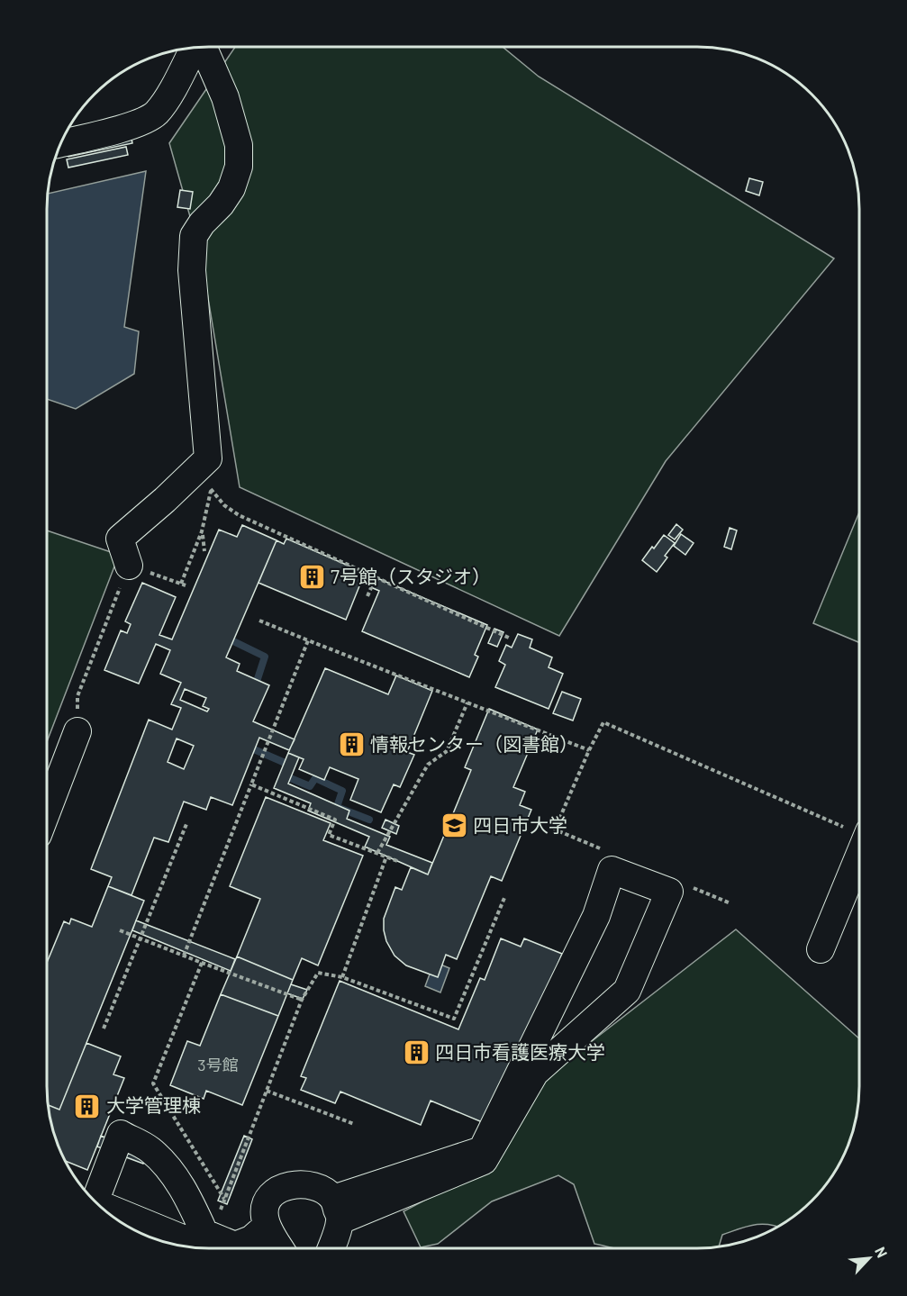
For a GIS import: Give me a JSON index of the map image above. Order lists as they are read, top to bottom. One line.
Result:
{"places":{"building":["7号館（スタジオ）","情報センター（図書館）","四日市看護医療大学","大学管理棟"],"school or university":["四日市大学"]},"house_numbers":["3号館"],"north":"top right"}
